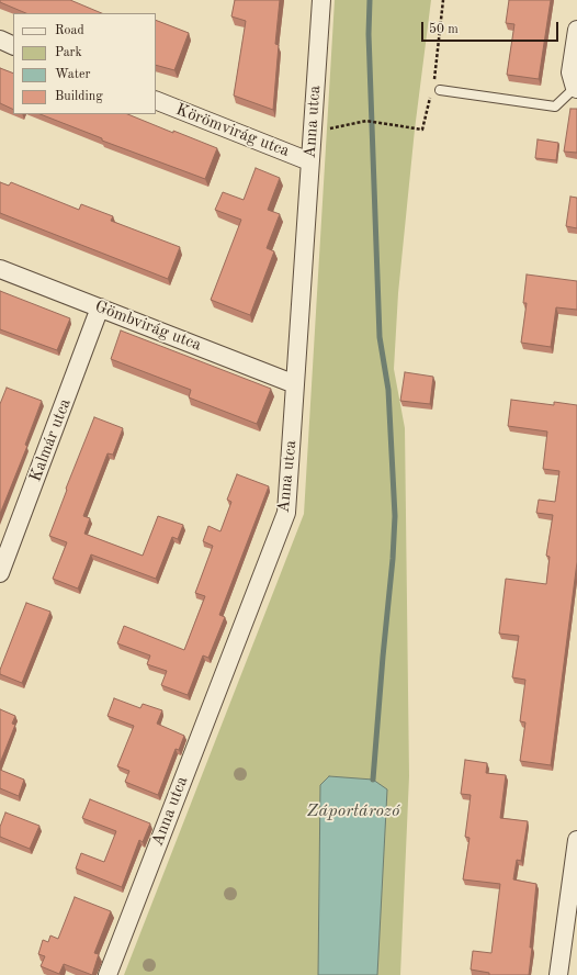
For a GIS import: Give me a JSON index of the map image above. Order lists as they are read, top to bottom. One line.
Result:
{"streets":{"street":["Anna utca","Körömvirág utca","Gömbvirág utca","Kalmár utca"]},"crossings":[["Anna utca","Körömvirág utca"],["Anna utca","Gömbvirág utca"],["Gömbvirág utca","Kalmár utca"]],"water":["Záportározó"],"legend":["Road","Park","Water","Building"],"scale_bar":"50 m"}
